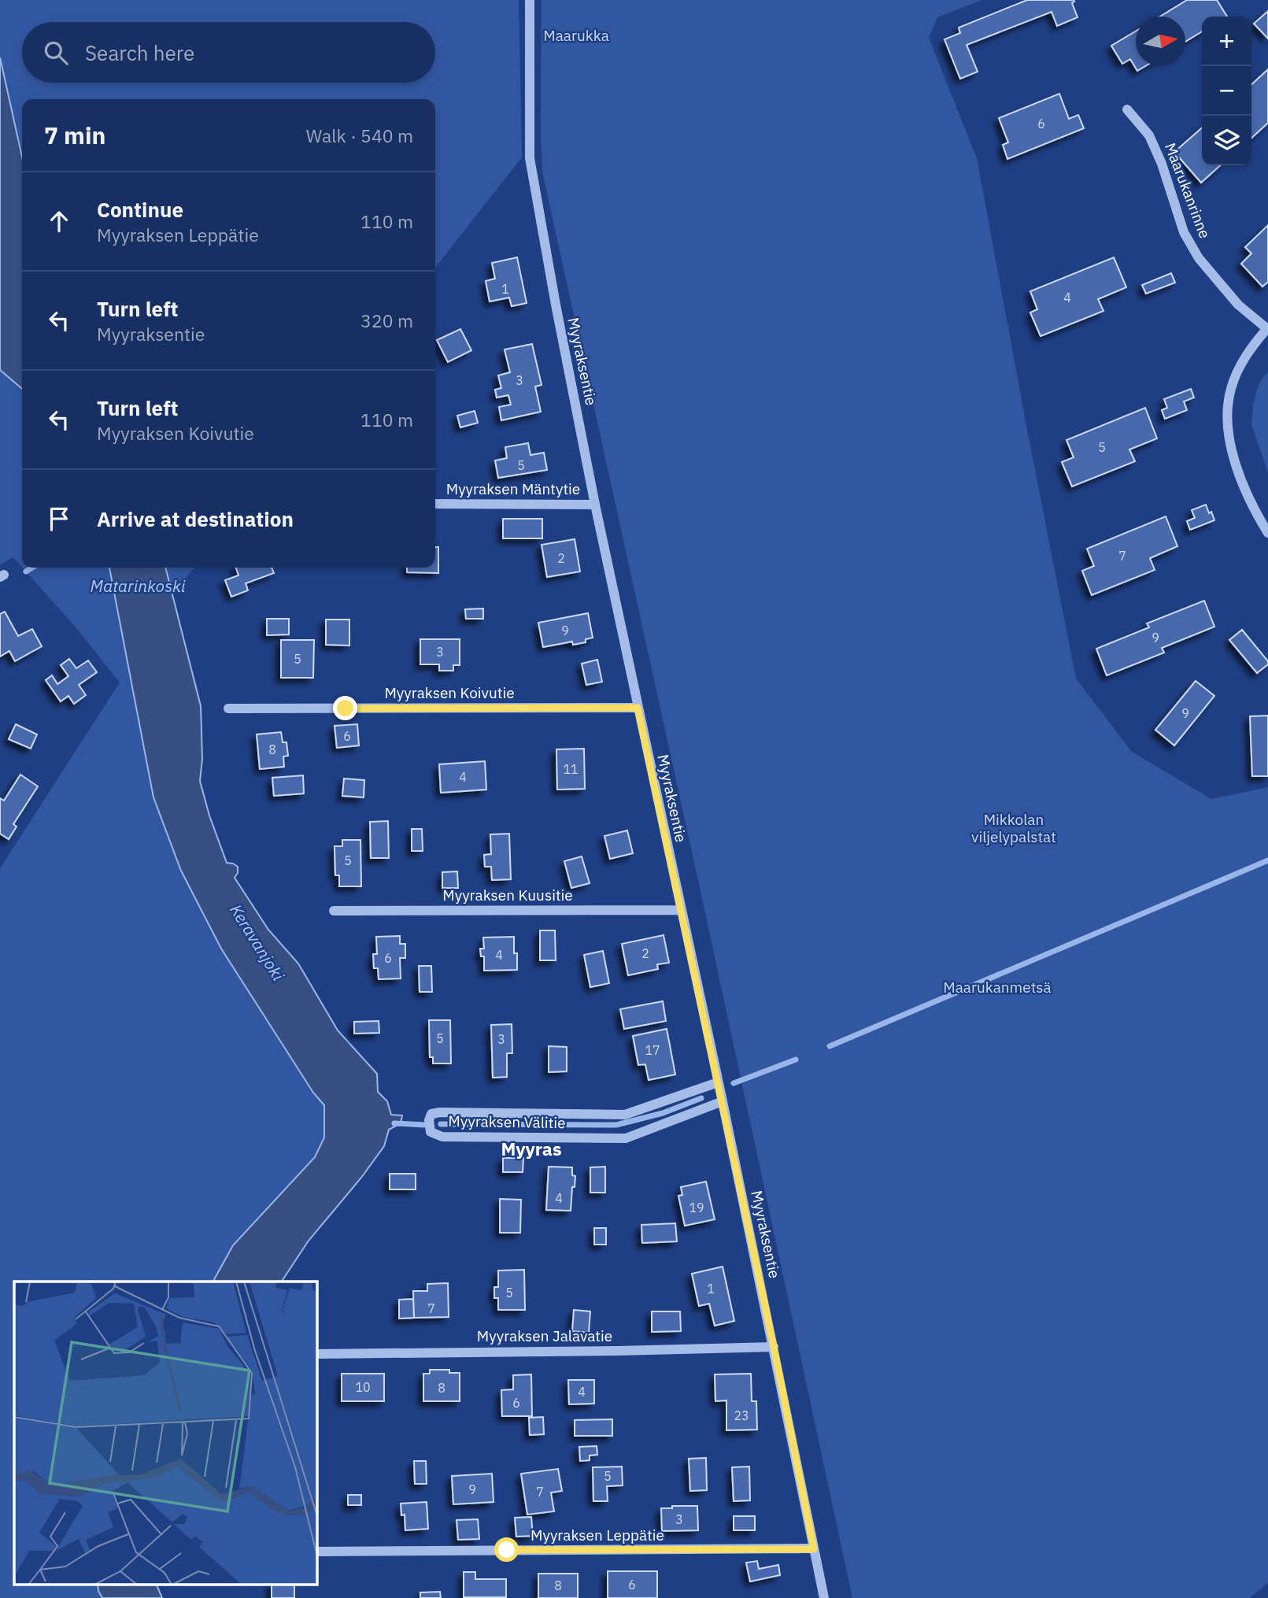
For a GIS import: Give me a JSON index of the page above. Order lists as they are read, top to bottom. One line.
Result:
{"streets":{"street":["Maarukanrinne","Myyraksentie","Myyraksen Mäntytie","Myyraksen Koivutie","Myyraksen Kuusitie","Myyraksen Välitie","Myyraksen Jalavatie","Myyraksen Leppätie"]},"crossings":[["Myyraksentie","Myyraksen Mäntytie"],["Myyraksentie","Myyraksen Koivutie"],["Myyraksentie","Myyraksen Kuusitie"],["Myyraksentie","Myyraksen Välitie"],["Myyraksentie","Myyraksen Jalavatie"],["Myyraksentie","Myyraksen Leppätie"]],"districts":["Myyras"],"water":["Matarinkoski","Keravanjoki"],"parks":["Maarukka","Mikkolan viljelypalstat","Maarukanmetsä"],"house_numbers":["6","1","4","3","5","5","7","2","9","9","3","5","9","6","8","11","4","5","2","4","6","5","3","17","4","19","1","5","7","10","8","4","6","23","5","9","7","3","6","8"],"north":"right","page":{"map_buttons":["+","−"],"search":"Search here","heading":["7 min","Walk · 540 m"],"list":[["Continue","Myyraksen Leppätie","110 m"],["Turn left","Myyraksentie","320 m"],["Turn left","Myyraksen Koivutie","110 m"],"Arrive at destination"]}}
